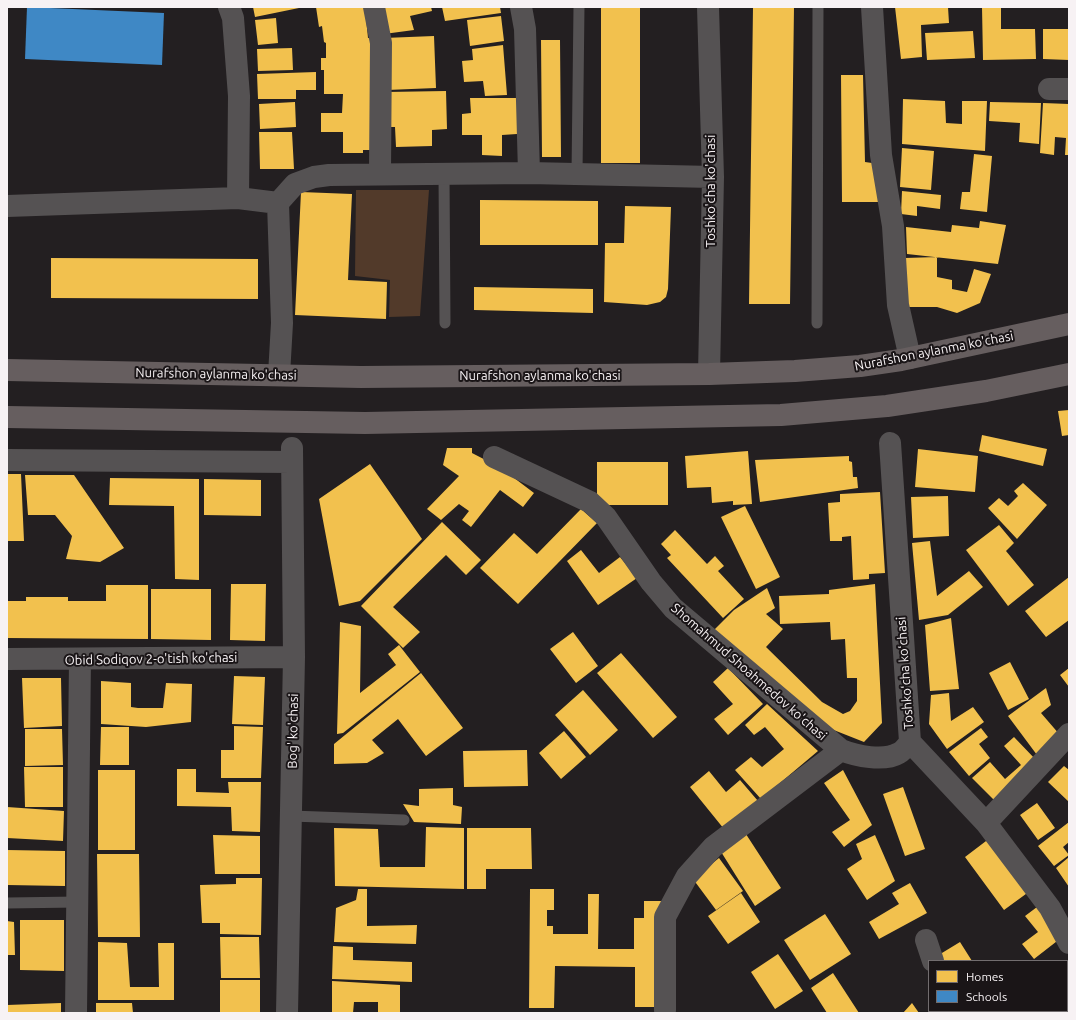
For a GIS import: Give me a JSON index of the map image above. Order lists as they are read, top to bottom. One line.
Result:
{"streets":{"main road":["Nurafshon aylanma ko'chasi"],"street":["Toshko'cha ko'chasi","Obid Sodiqov 2-o'tish ko'chasi","Shomahmud Shoahmedov ko'chasi","Toshkoʻcha koʻchasi","Bog' ko'chasi"]},"crossings":[["Toshko'cha ko'chasi","Nurafshon aylanma ko'chasi"],["Obid Sodiqov 2-o'tish ko'chasi","Bog' ko'chasi"],["Shomahmud Shoahmedov ko'chasi","Toshkoʻcha koʻchasi"]],"legend":["Homes","Schools"]}
